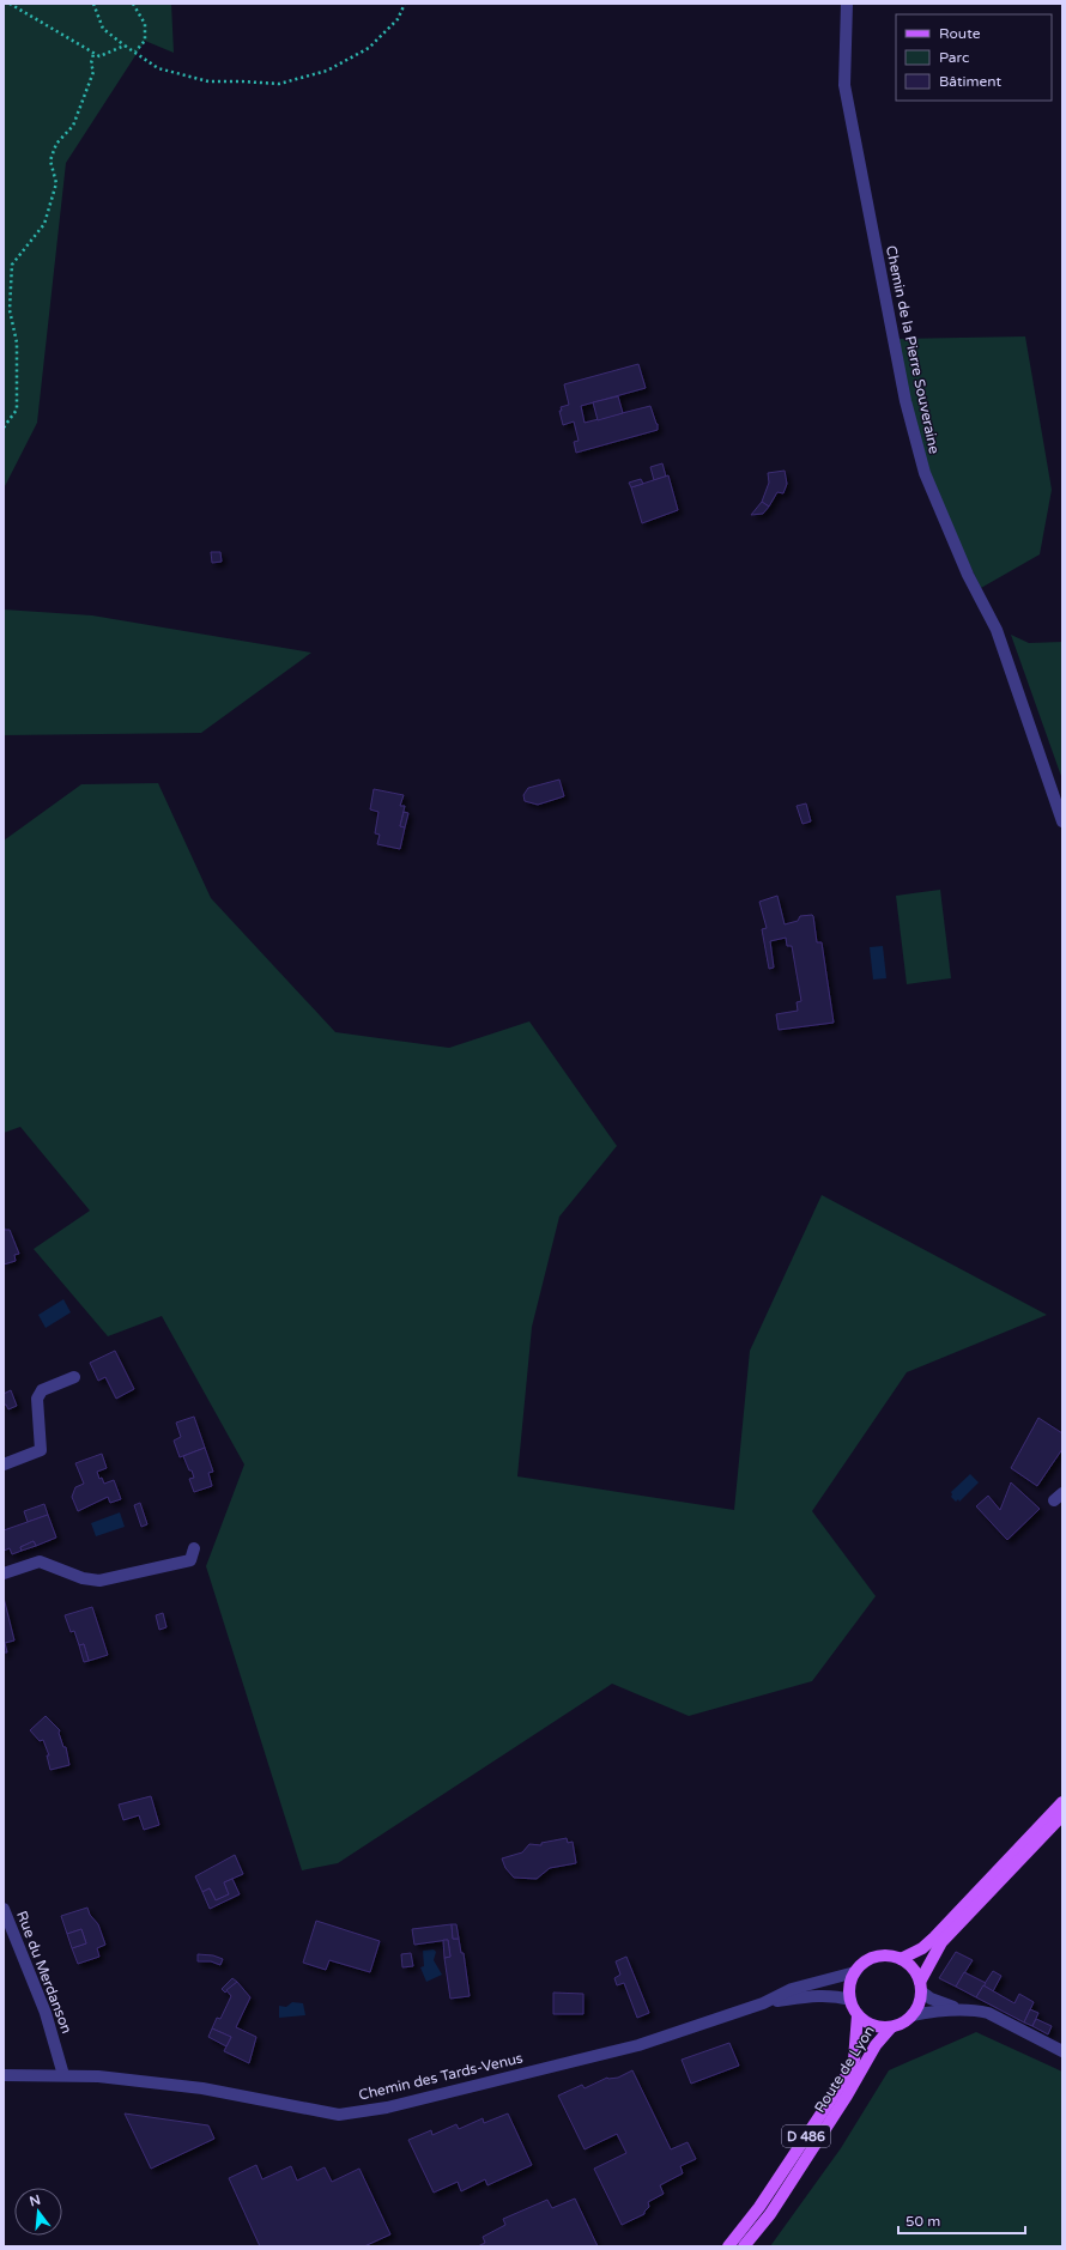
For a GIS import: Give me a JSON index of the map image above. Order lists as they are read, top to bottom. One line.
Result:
{"streets":{"main road":["Route de Lyon","D 486"],"street":["Chemin de la Pierre Souveraine","Rue du Merdanson","Chemin des Tards-Venus"]},"crossings":[["Rue du Merdanson","Chemin des Tards-Venus"],["Route de Lyon","Chemin des Tards-Venus"]],"legend":["Route","Parc","Bâtiment"],"scale_bar":"50 m","north":"top"}
